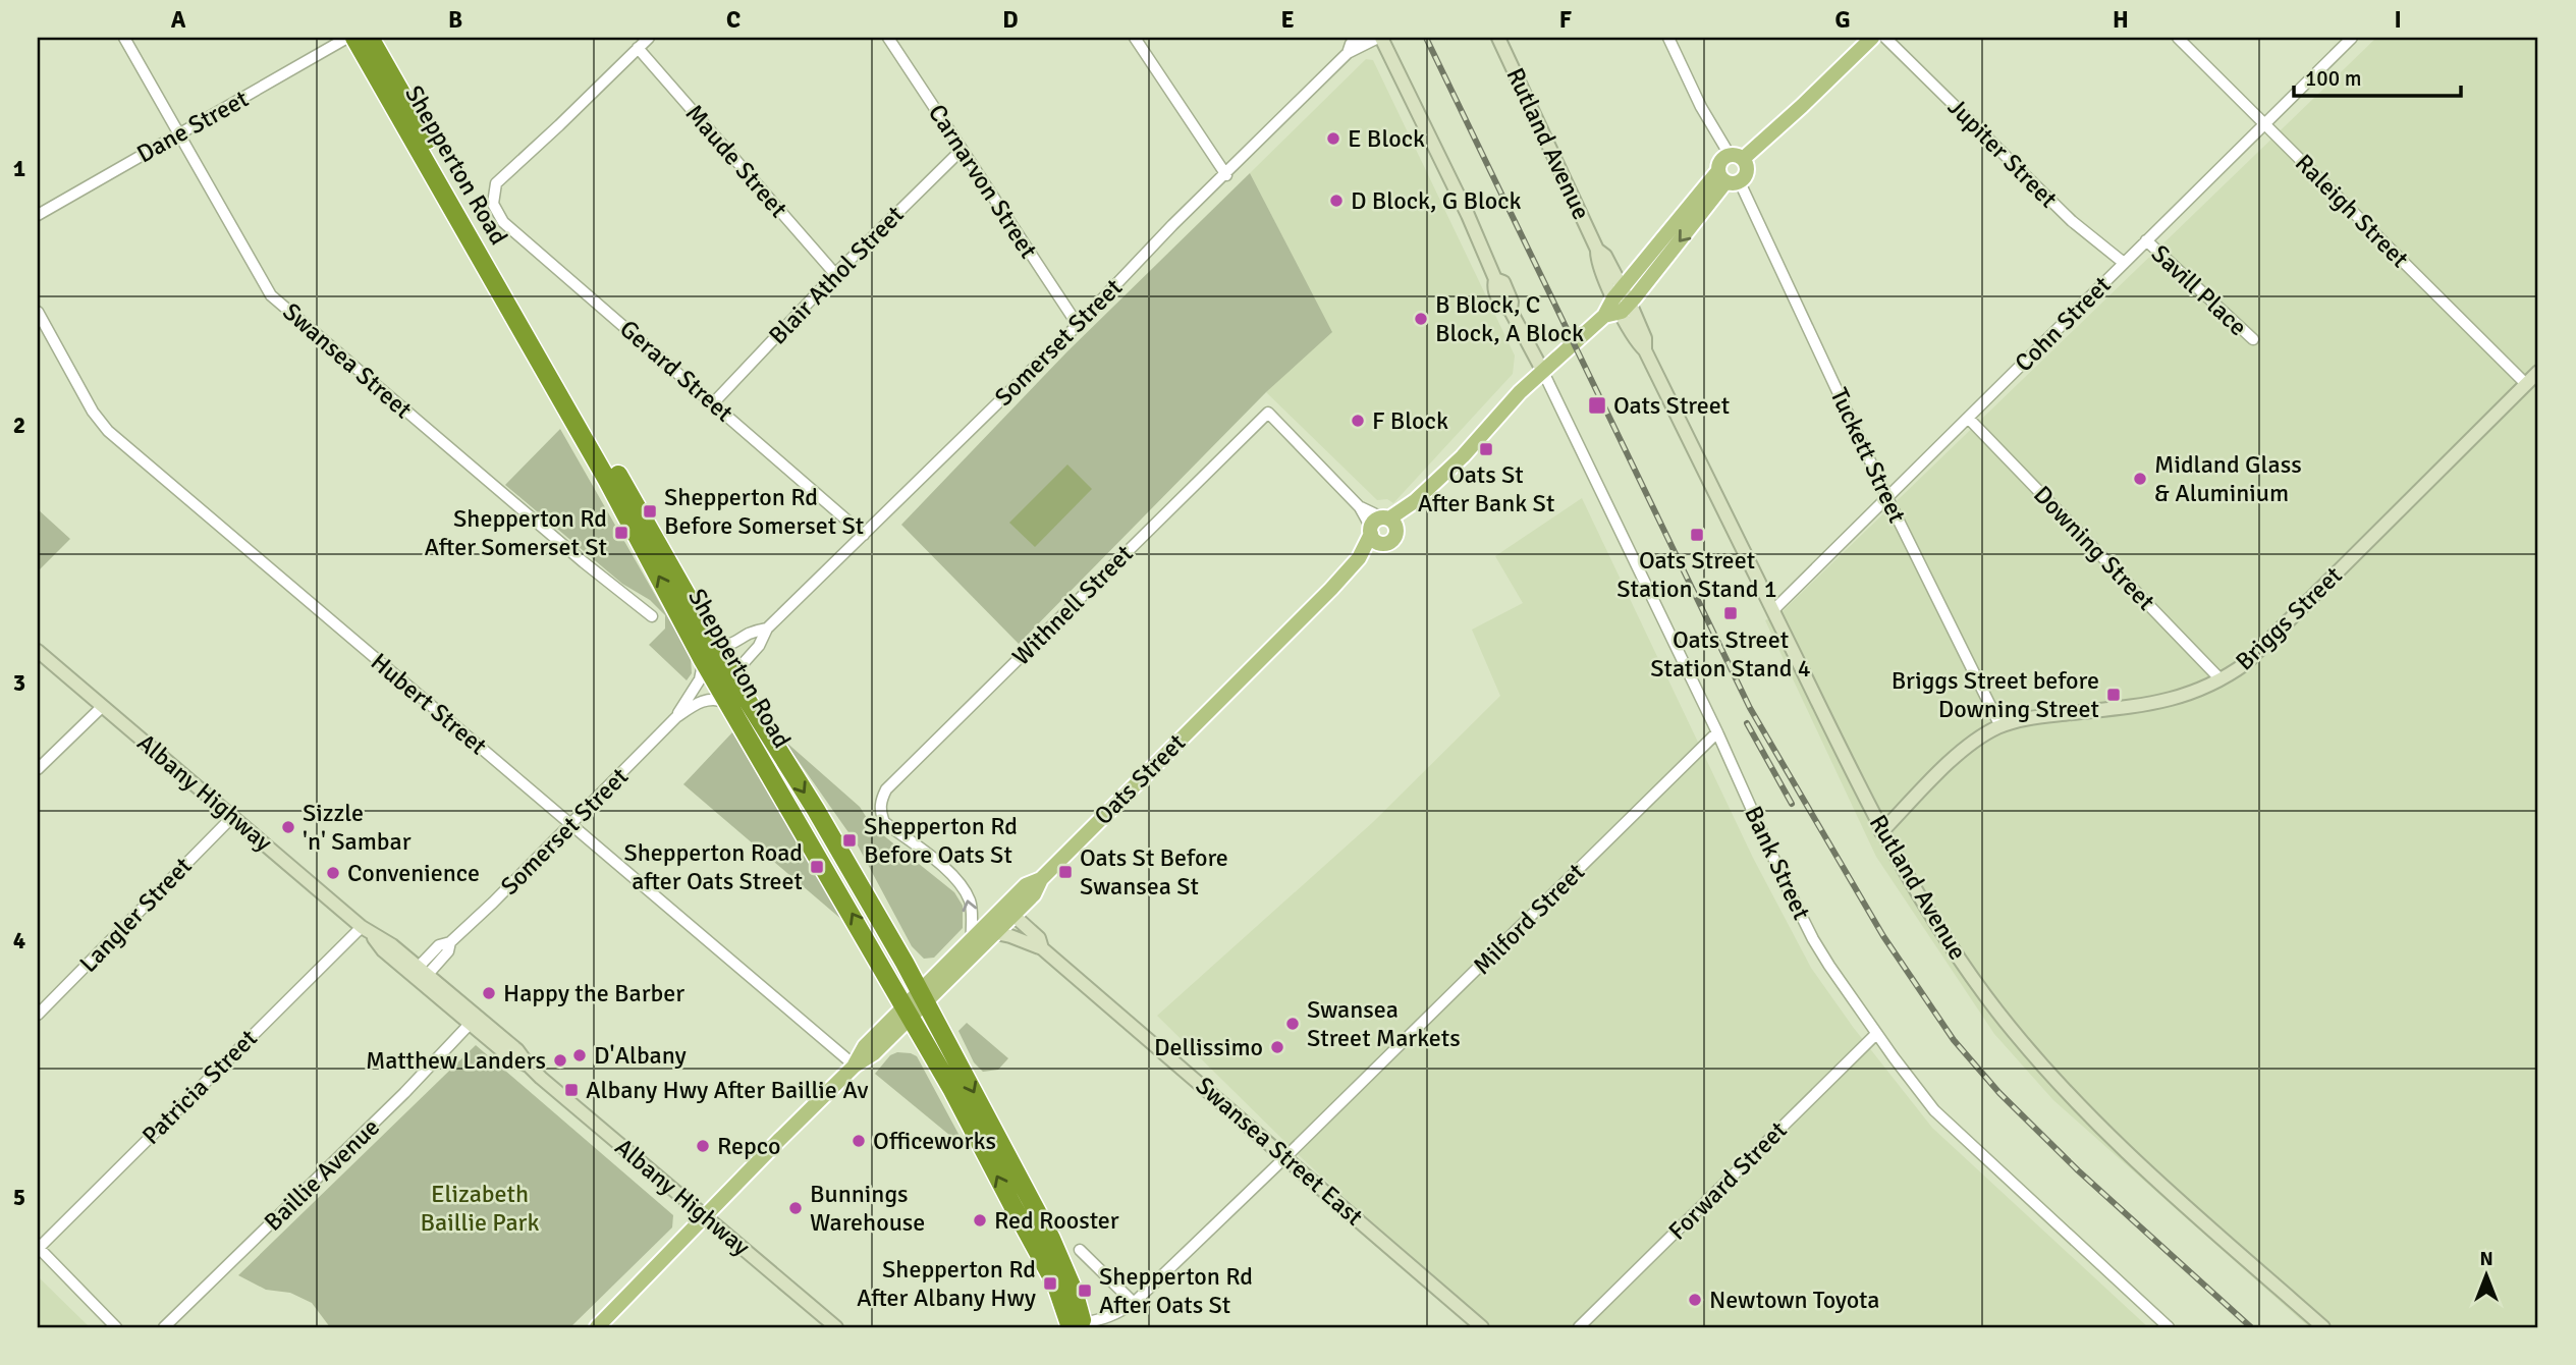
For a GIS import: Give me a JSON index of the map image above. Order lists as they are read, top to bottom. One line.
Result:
{"streets":{"highway":["Shepperton Road"],"main road":["Oats Street"],"street":["Dane Street","Rutland Avenue","Jupiter Street","Maude Street","Carnarvon Street","Raleigh Street","Blair Athol Street","Savill Place","Cohn Street","Somerset Street","Swansea Street","Gerard Street","Tuckett Street","Downing Street","Withnell Street","Briggs Street","Hubert Street","Albany Highway","Bank Street","Langler Street","Milford Street","Patricia Street","Swansea Street East","Baillie Avenue","Forward Street"]},"crossings":[["Dane Street","Swansea Street"],["Rutland Avenue","Cohn Street"],["Rutland Avenue","Briggs Street"],["Rutland Avenue","Oats Street"],["Jupiter Street","Cohn Street"],["Maude Street","Blair Athol Street"],["Maude Street","Gerard Street"],["Shepperton Road","Somerset Street"],["Shepperton Road","Oats Street"],["Shepperton Road","Milford Street"],["Carnarvon Street","Blair Athol Street"],["Carnarvon Street","Somerset Street"],["Raleigh Street","Cohn Street"],["Raleigh Street","Briggs Street"],["Blair Athol Street","Gerard Street"],["Savill Place","Cohn Street"],["Cohn Street","Tuckett Street"],["Cohn Street","Downing Street"],["Somerset Street","Gerard Street"],["Somerset Street","Hubert Street"],["Somerset Street","Albany Highway"],["Somerset Street","Bank Street"],["Tuckett Street","Briggs Street"],["Tuckett Street","Oats Street"],["Downing Street","Briggs Street"],["Withnell Street","Oats Street"],["Hubert Street","Oats Street"],["Oats Street","Albany Highway"],["Oats Street","Bank Street"],["Oats Street","Swansea Street East"],["Albany Highway","Langler Street"],["Albany Highway","Patricia Street"],["Albany Highway","Baillie Avenue"],["Bank Street","Milford Street"],["Bank Street","Forward Street"],["Milford Street","Swansea Street East"]],"parks":["Elizabeth Baillie Park"],"places":{"other":["E Block","D Block, G Block","B Block, C Block, A Block","F Block","Midland Glass & Aluminium","Sizzle 'n' Sambar","Convenience","Happy the Barber","Swansea Street Markets","Dellissimo","D'Albany","Matthew Landers","Officeworks","Repco","Bunnings Warehouse","Red Rooster","Newtown Toyota"],"transit":["Oats Street","Oats St After Bank St","Shepperton Rd Before Somerset St","Shepperton Rd After Somerset St","Oats Street Station Stand 1","Oats Street Station Stand 4","Briggs Street before Downing Street","Shepperton Rd Before Oats St","Shepperton Road after Oats Street","Oats St Before Swansea St","Albany Hwy After Baillie Av","Shepperton Rd After Albany Hwy","Shepperton Rd After Oats St"]},"scale_bar":"100 m","north":"top","grid":{"columns":["A","B","C","D","E","F","G","H","I"],"rows":["1","2","3","4","5"]}}
